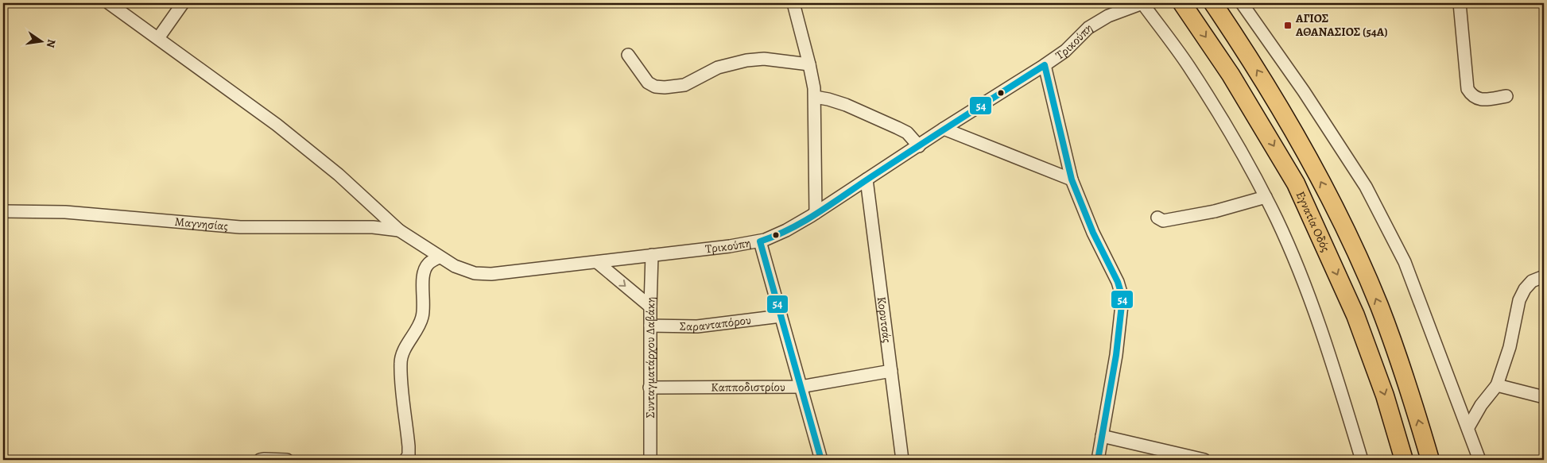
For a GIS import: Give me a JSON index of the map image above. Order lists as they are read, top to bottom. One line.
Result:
{"streets":{"highway":["Εγνατία Οδός"],"street":["Τρικούπη","Μαγνησίας","Κορυτσάς","Σαρανταπόρου","Συνταγματάρχου Δαβάκη","Καπποδιστρίου"]},"crossings":[["Τρικούπη","Μαγνησίας"],["Τρικούπη","Κορυτσάς"],["Τρικούπη","Συνταγματάρχου Δαβάκη"],["Κορυτσάς","Καπποδιστρίου"],["Σαρανταπόρου","Συνταγματάρχου Δαβάκη"],["Συνταγματάρχου Δαβάκη","Καπποδιστρίου"]],"places":{"transit":["ΑΓΙΟΣ ΑΘΑΝΑΣΙΟΣ (54Α)"]},"lines":["transit line 54"],"north":"right"}
